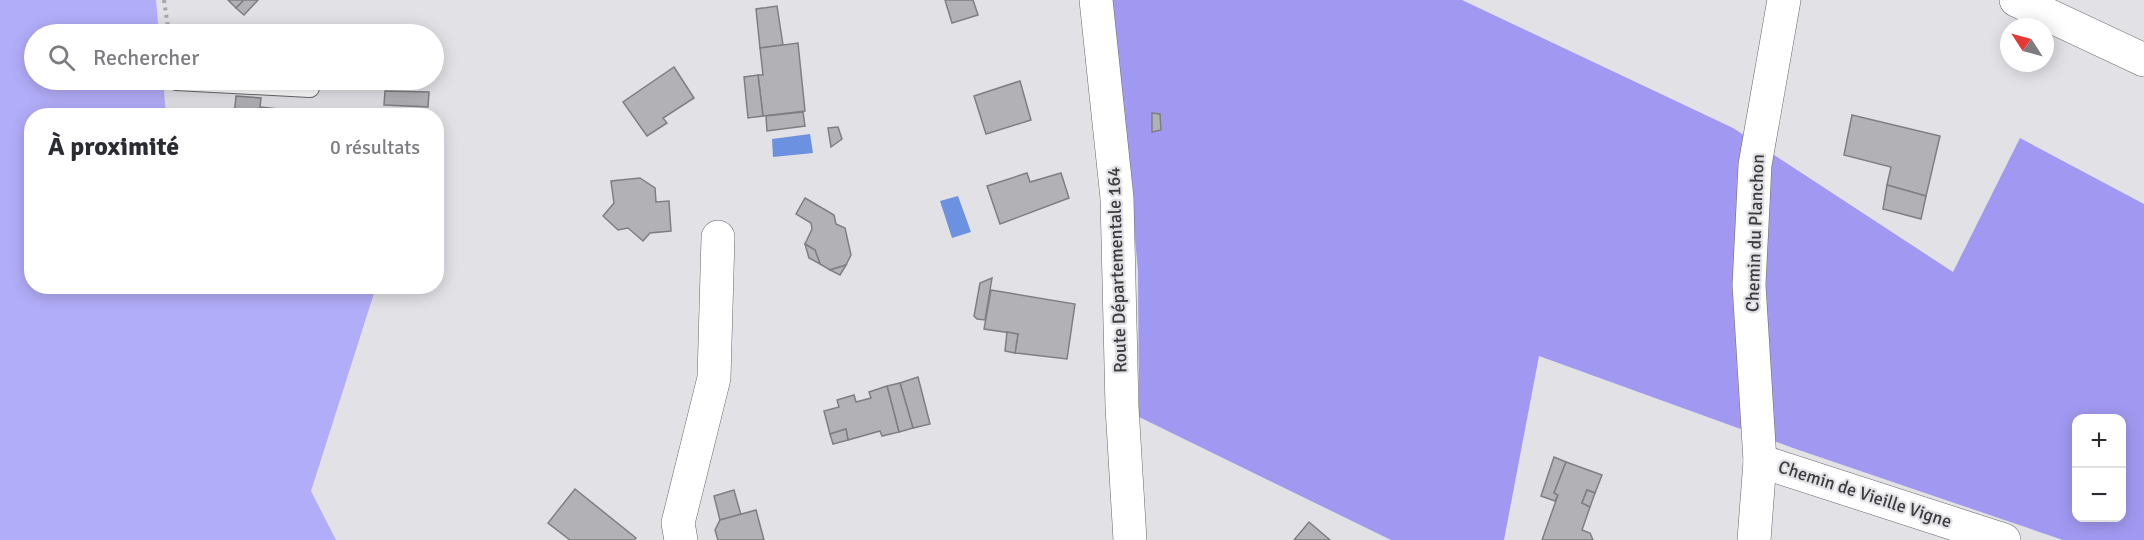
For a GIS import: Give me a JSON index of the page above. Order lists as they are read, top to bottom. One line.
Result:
{"streets":{"street":["Chemin du Planchon","Route Départementale 164","Chemin de Vieille Vigne"]},"crossings":[["Chemin du Planchon","Chemin de Vieille Vigne"]],"north":"top left","page":{"search":"Rechercher","heading":["À proximité","0 résultats"],"map_buttons":["+","−"]}}
